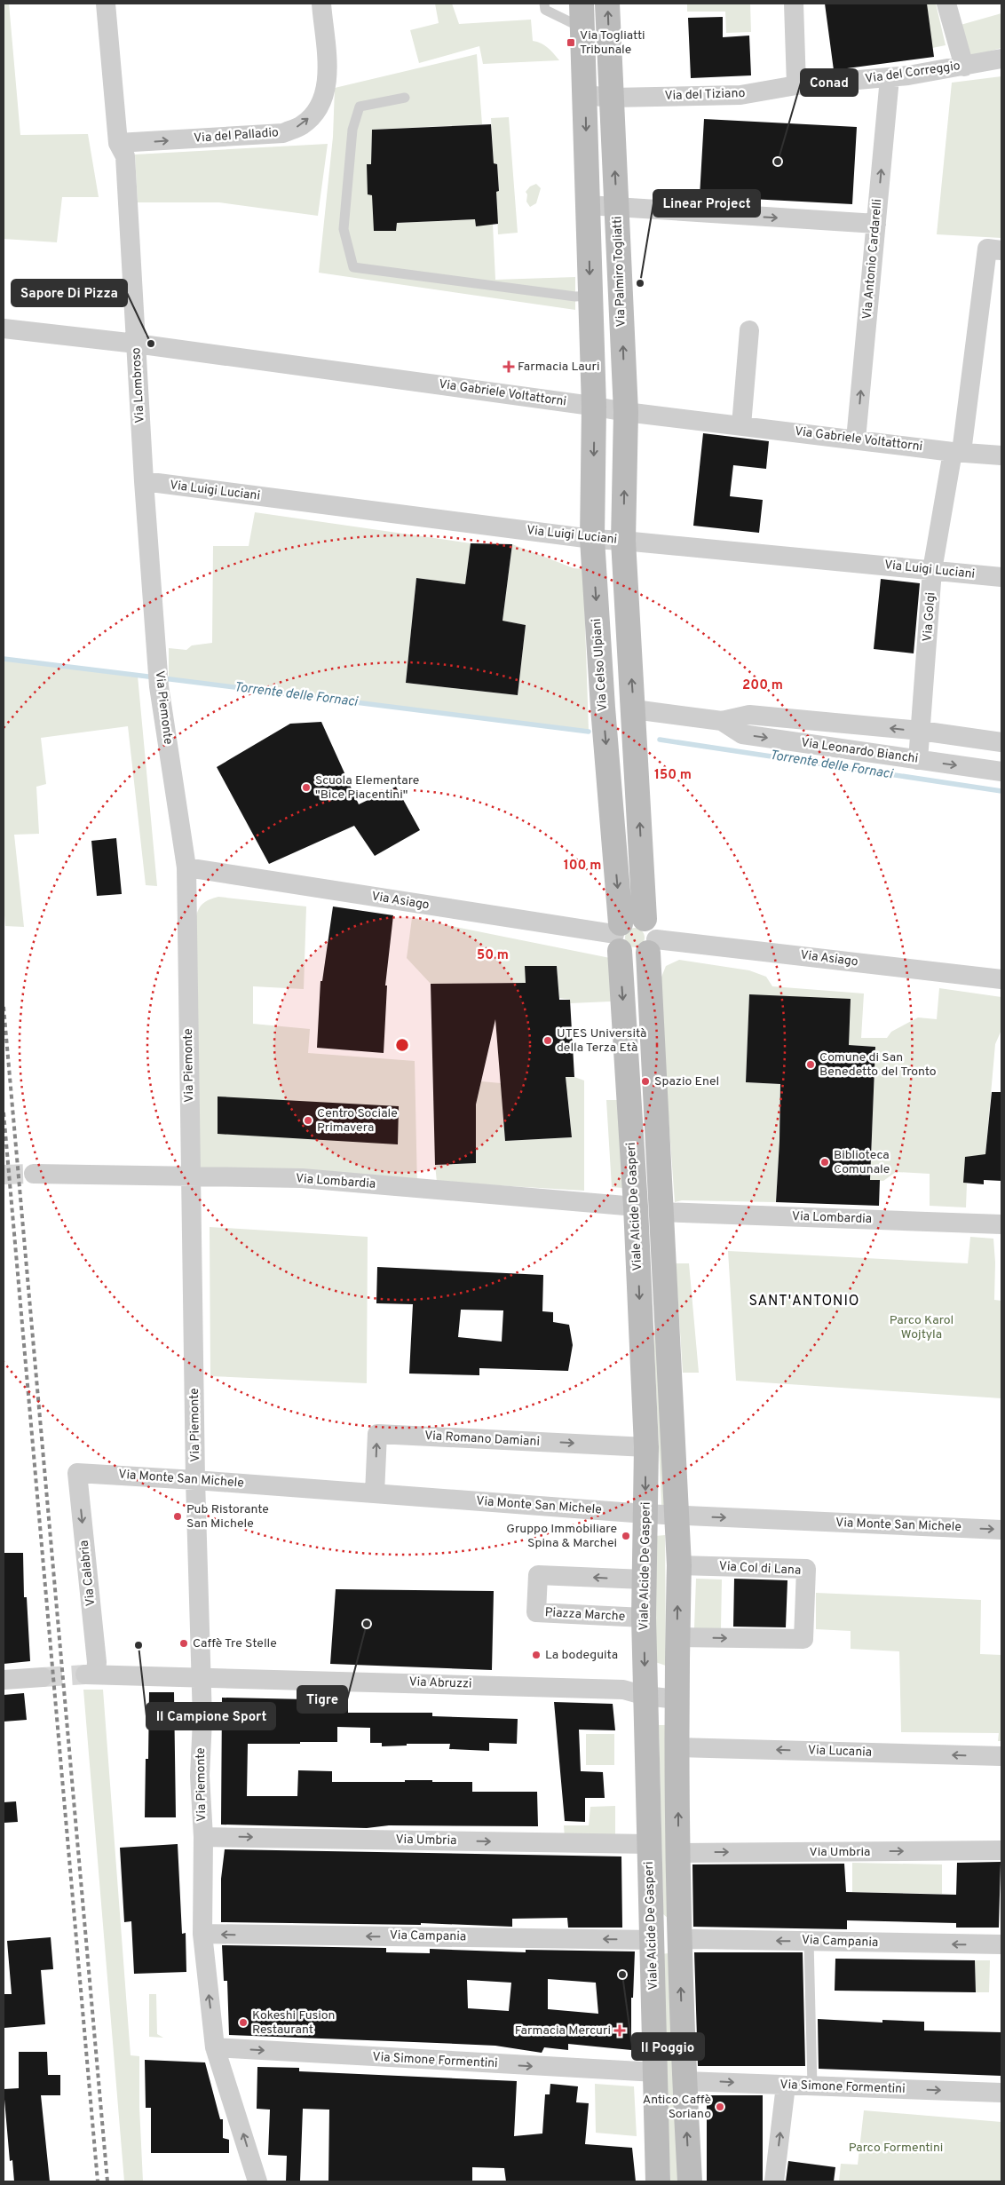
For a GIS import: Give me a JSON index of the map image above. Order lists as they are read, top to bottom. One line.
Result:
{"streets":{"street":["Via del Correggio","Via del Tiziano","Via del Palladio","Via Antonio Cardarelli","Via Palmiro Togliatti","Via Lombroso","Via Gabriele Voltattorni","Via Luigi Luciani","Via Golgi","Via Celso Ulpiani","Via Piemonte","Via Leonardo Bianchi","Via Asiago","Via Lombardia","Viale Alcide De Gasperi","Via Romano Damiani","Via Monte San Michele","Via Col di Lana","Via Calabria","Piazza Marche","Via Abruzzi","Via Lucania","Via Umbria","Via Campania","Via Simone Formentini"]},"crossings":[["Via del Correggio","Via del Tiziano"],["Via del Correggio","Via Antonio Cardarelli"],["Via del Tiziano","Via Palmiro Togliatti"],["Via del Palladio","Via Lombroso"],["Via Antonio Cardarelli","Via Gabriele Voltattorni"],["Via Palmiro Togliatti","Via Gabriele Voltattorni"],["Via Palmiro Togliatti","Via Luigi Luciani"],["Via Lombroso","Via Gabriele Voltattorni"],["Via Lombroso","Via Luigi Luciani"],["Via Lombroso","Via Piemonte"],["Via Gabriele Voltattorni","Via Golgi"],["Via Gabriele Voltattorni","Via Celso Ulpiani"],["Via Luigi Luciani","Via Golgi"],["Via Luigi Luciani","Via Celso Ulpiani"],["Via Golgi","Via Leonardo Bianchi"],["Via Celso Ulpiani","Via Asiago"],["Via Celso Ulpiani","Viale Alcide De Gasperi"],["Via Piemonte","Via Asiago"],["Via Piemonte","Via Lombardia"],["Via Piemonte","Via Monte San Michele"],["Via Piemonte","Via Abruzzi"],["Via Piemonte","Via Umbria"],["Via Piemonte","Via Campania"],["Via Piemonte","Via Simone Formentini"],["Via Asiago","Viale Alcide De Gasperi"],["Via Lombardia","Viale Alcide De Gasperi"],["Viale Alcide De Gasperi","Via Romano Damiani"],["Viale Alcide De Gasperi","Via Monte San Michele"],["Viale Alcide De Gasperi","Via Col di Lana"],["Viale Alcide De Gasperi","Piazza Marche"],["Viale Alcide De Gasperi","Via Abruzzi"],["Viale Alcide De Gasperi","Via Lucania"],["Viale Alcide De Gasperi","Via Umbria"],["Viale Alcide De Gasperi","Via Campania"],["Viale Alcide De Gasperi","Via Simone Formentini"],["Via Romano Damiani","Via Monte San Michele"],["Via Monte San Michele","Via Calabria"],["Via Calabria","Via Abruzzi"]],"one_way":["Via Romano Damiani","Via Monte San Michele","Via Calabria","Via Lucania","Via Umbria","Via Campania","Via Simone Formentini"],"districts":["SANT'ANTONIO"],"water":["Torrente delle Fornaci"],"parks":["Parco Karol Wojtyla","Parco Formentini"],"places":{"transit":["Via Togliatti Tribunale"],"other":["Conad","Linear Project","Sapore Di Pizza","Scuola Elementare \"Bice Piacentini\"","UTES Università della Terza Età","Comune di San Benedetto del Tronto","Spazio Enel","Centro Sociale Primavera","Biblioteca Comunale","Pub Ristorante San Michele","Gruppo Immobiliare Spina & Marchei","Tigre","Caffè Tre Stelle","Il Campione Sport","La bodeguita","Il Poggio","Kokeshi Fusion Restaurant","Antico Caffè Soriano"],"health":["Farmacia Lauri","Farmacia Mercuri"]},"rings":["200 m","150 m","100 m","50 m"]}
